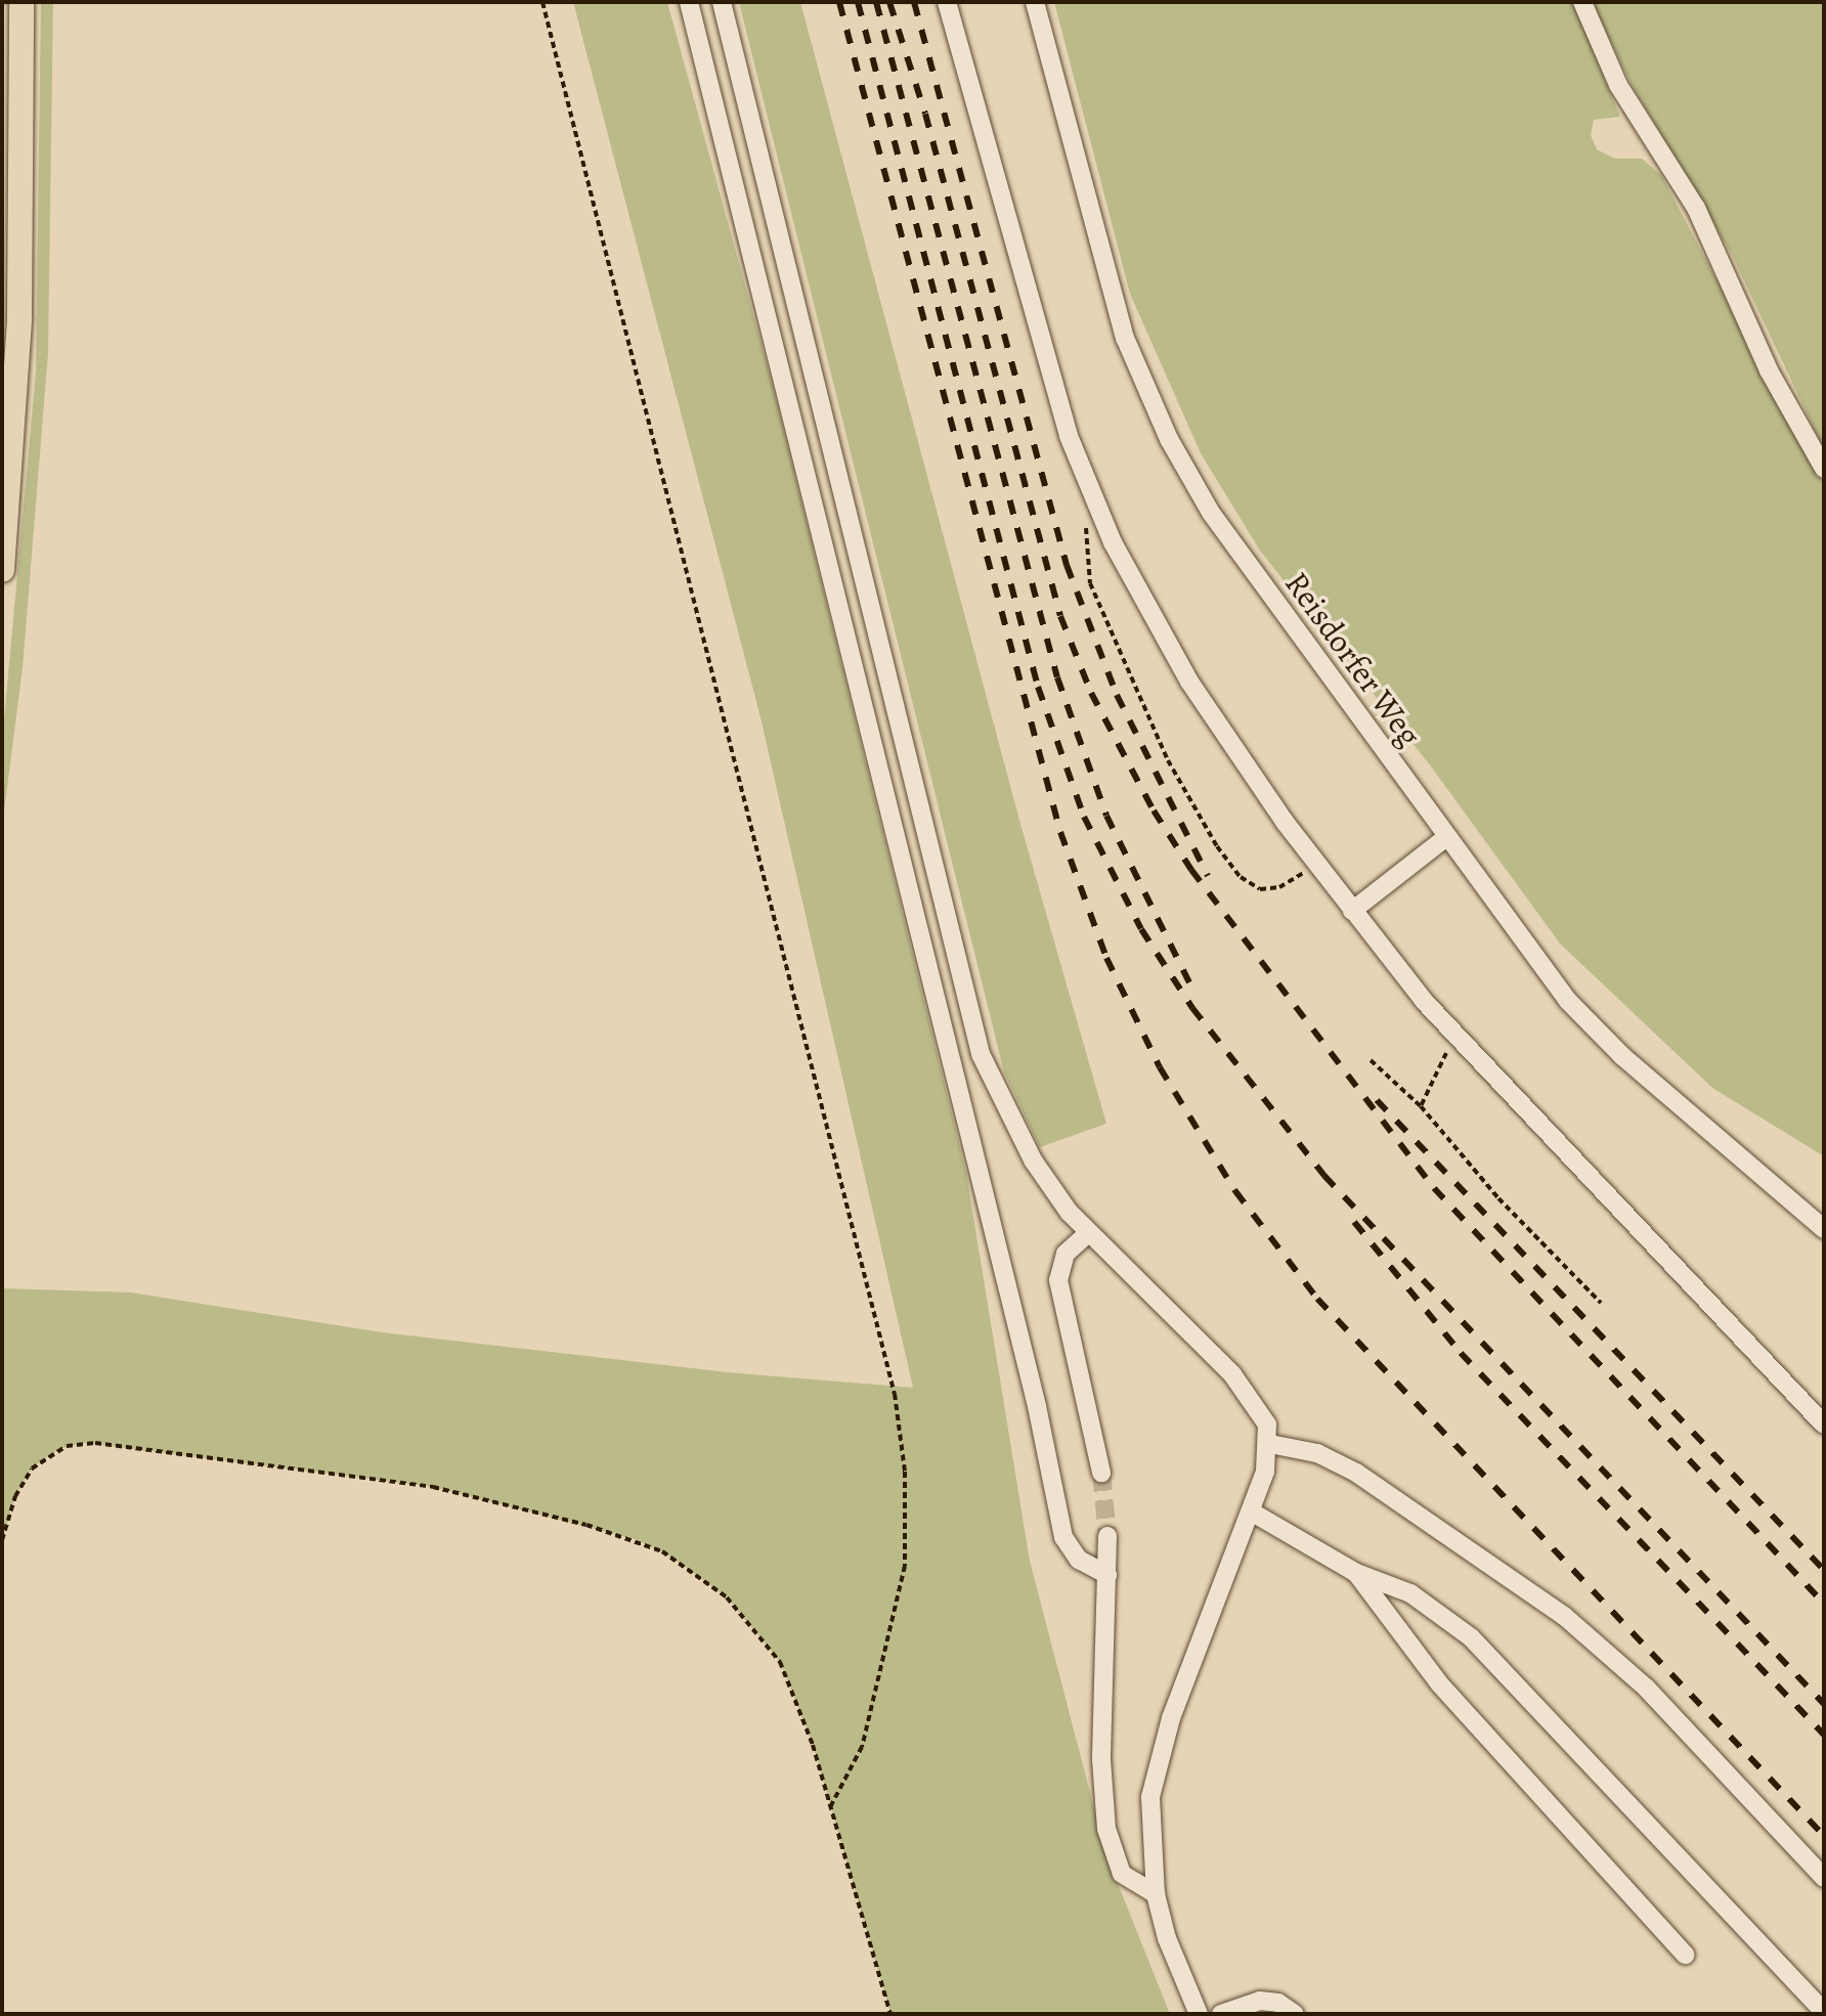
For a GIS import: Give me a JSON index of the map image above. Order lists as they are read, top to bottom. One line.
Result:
{"streets":{"street":["Reisdorfer Weg"]}}
